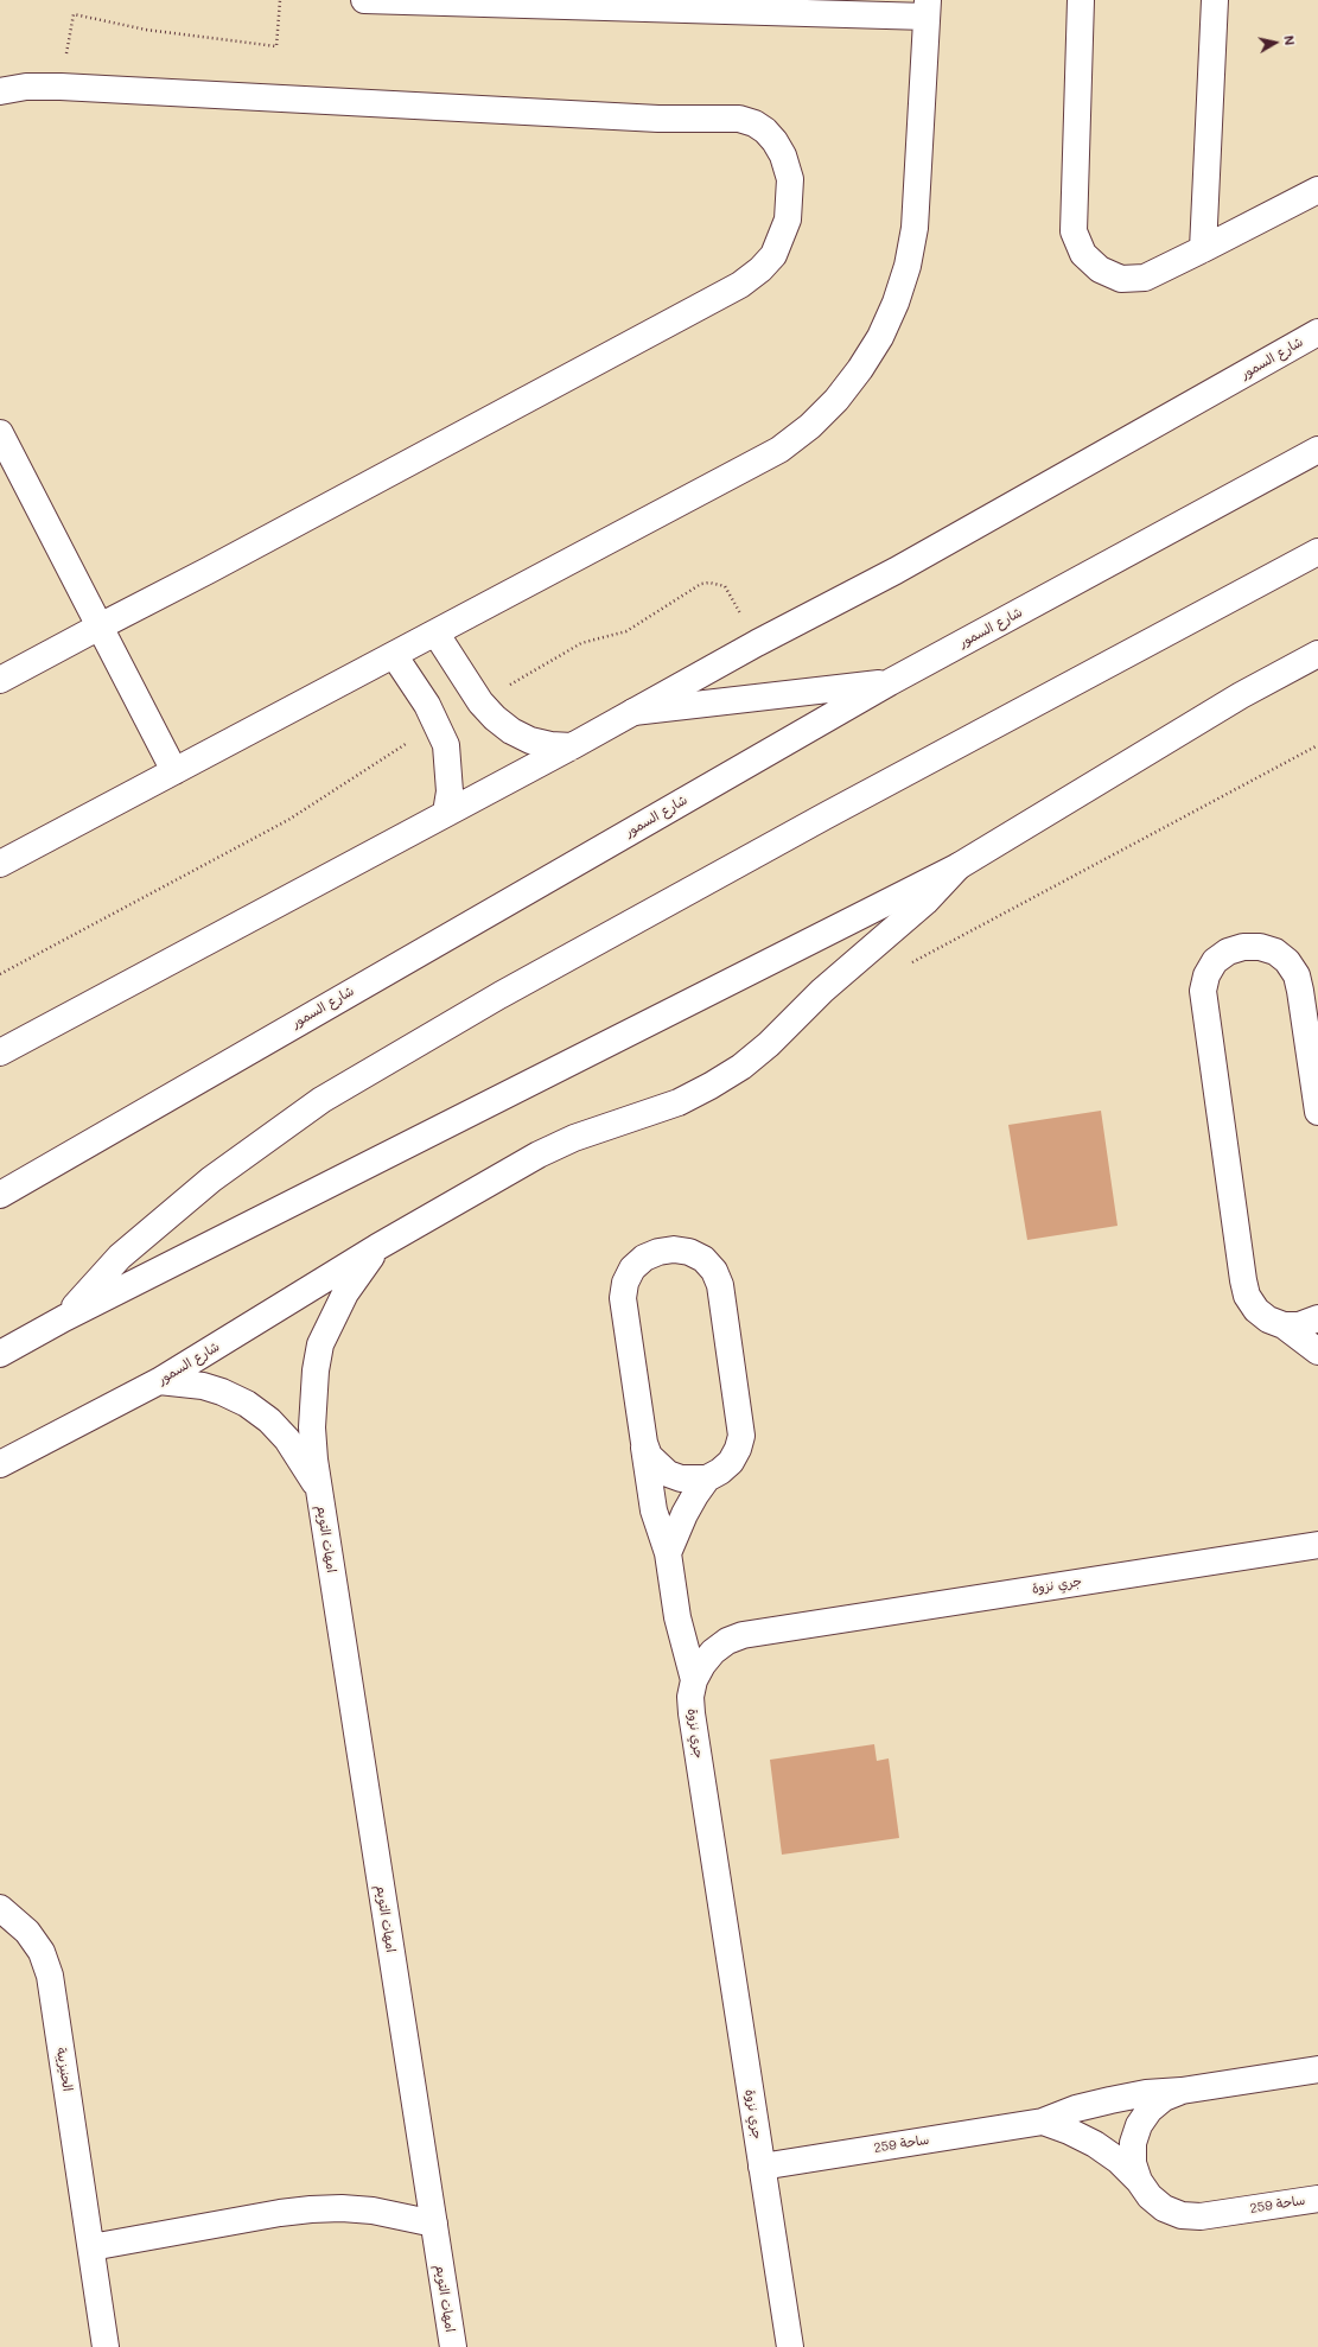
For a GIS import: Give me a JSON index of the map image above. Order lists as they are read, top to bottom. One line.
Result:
{"streets":{"street":["شارع السمور","امهات التويم","جري نزوة","الحنيزيبة","ساحة 259"]},"crossings":[["شارع السمور","امهات التويم"],["جري نزوة","ساحة 259"]],"north":"right"}
